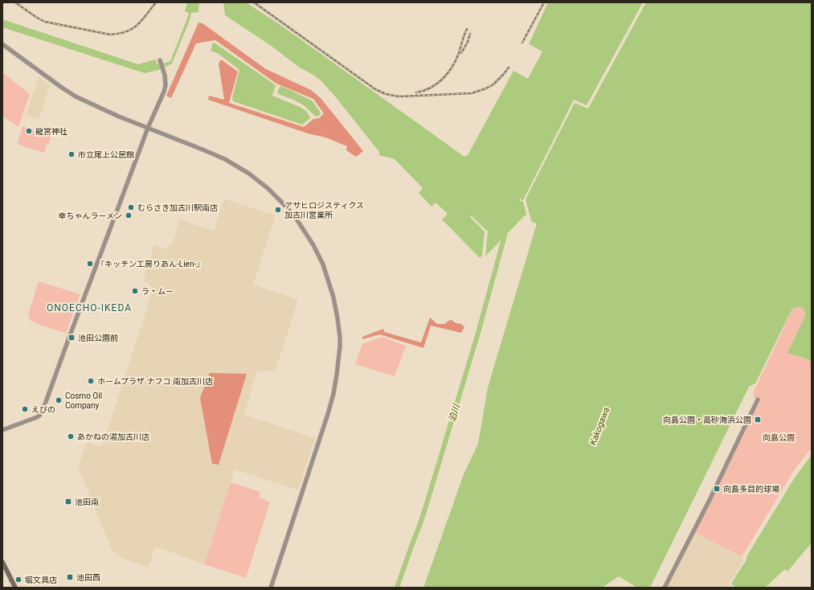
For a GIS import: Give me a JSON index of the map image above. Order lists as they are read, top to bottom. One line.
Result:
{"districts":["ONOECHO-IKEDA"],"water":["泊川","Kakogawa"],"parks":["向島公園"],"places":{"other":["龍宮神社","市立尾上公民館","むらさき加古川駅南店","アサヒロジスティクス 加古川営業所","幸ちゃんラーメン","『キッチン工房りあん-Lien-』","ラ・ムー","ホームプラザ ナフコ 南加古川店","Cosmo Oil Company","えびの","あかねの湯加古川店","堀文具店"],"transit":["池田公園前","向島公園・高砂海浜公園","向島多目的球場","池田南","池田西"]}}
